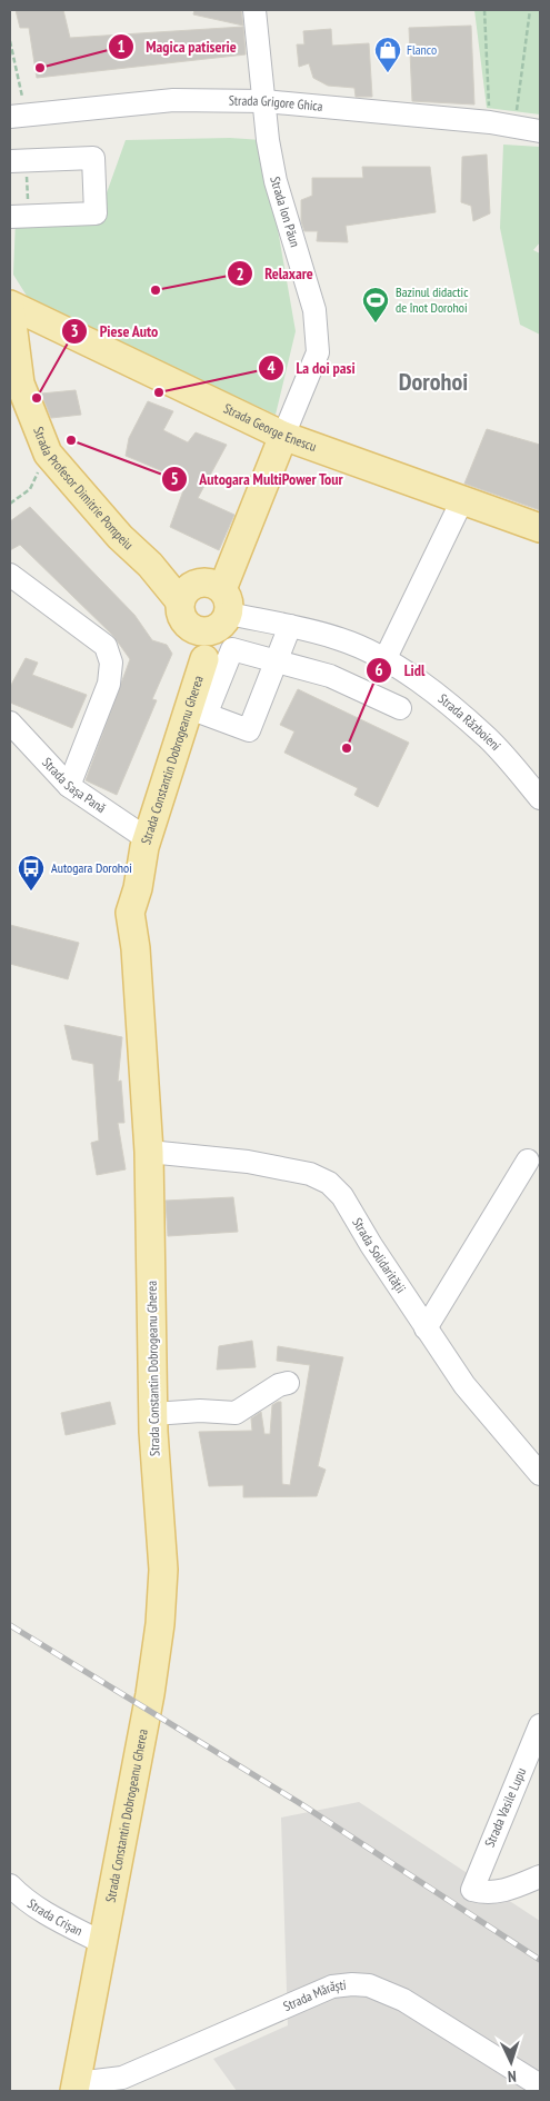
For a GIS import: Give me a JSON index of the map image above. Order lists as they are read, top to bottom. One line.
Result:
{"streets":{"main road":["Strada George Enescu","Strada Profesor Dimitrie Pompeiu","Strada Constantin Dobrogeanu Gherea"],"street":["Strada Grigore Ghica","Strada Ion Păun","Strada Războieni","Strada Sașa Pană","Strada Solidarității","Strada Vasile Lupu","Strada Crișan","Strada Mărăști"]},"crossings":[["Strada Grigore Ghica","Strada Ion Păun"],["Strada Ion Păun","Strada George Enescu"],["Strada Ion Păun","Strada Constantin Dobrogeanu Gherea"],["Strada George Enescu","Strada Profesor Dimitrie Pompeiu"],["Strada George Enescu","Strada Constantin Dobrogeanu Gherea"],["Strada Profesor Dimitrie Pompeiu","Strada Constantin Dobrogeanu Gherea"],["Strada Războieni","Strada Constantin Dobrogeanu Gherea"],["Strada Constantin Dobrogeanu Gherea","Strada Sașa Pană"],["Strada Constantin Dobrogeanu Gherea","Strada Solidarității"],["Strada Constantin Dobrogeanu Gherea","Strada Crișan"],["Strada Constantin Dobrogeanu Gherea","Strada Mărăști"]],"districts":["Dorohoi"],"places":{"other":["Magica patiserie","Relaxare","La doi pasi","Piese Auto","Autogara MultiPower Tour","Lidl"],"shop":["Flanco"],"sports":["Bazinul didactic de înot Dorohoi"],"bus stop":["Autogara Dorohoi"]},"north":"bottom"}
